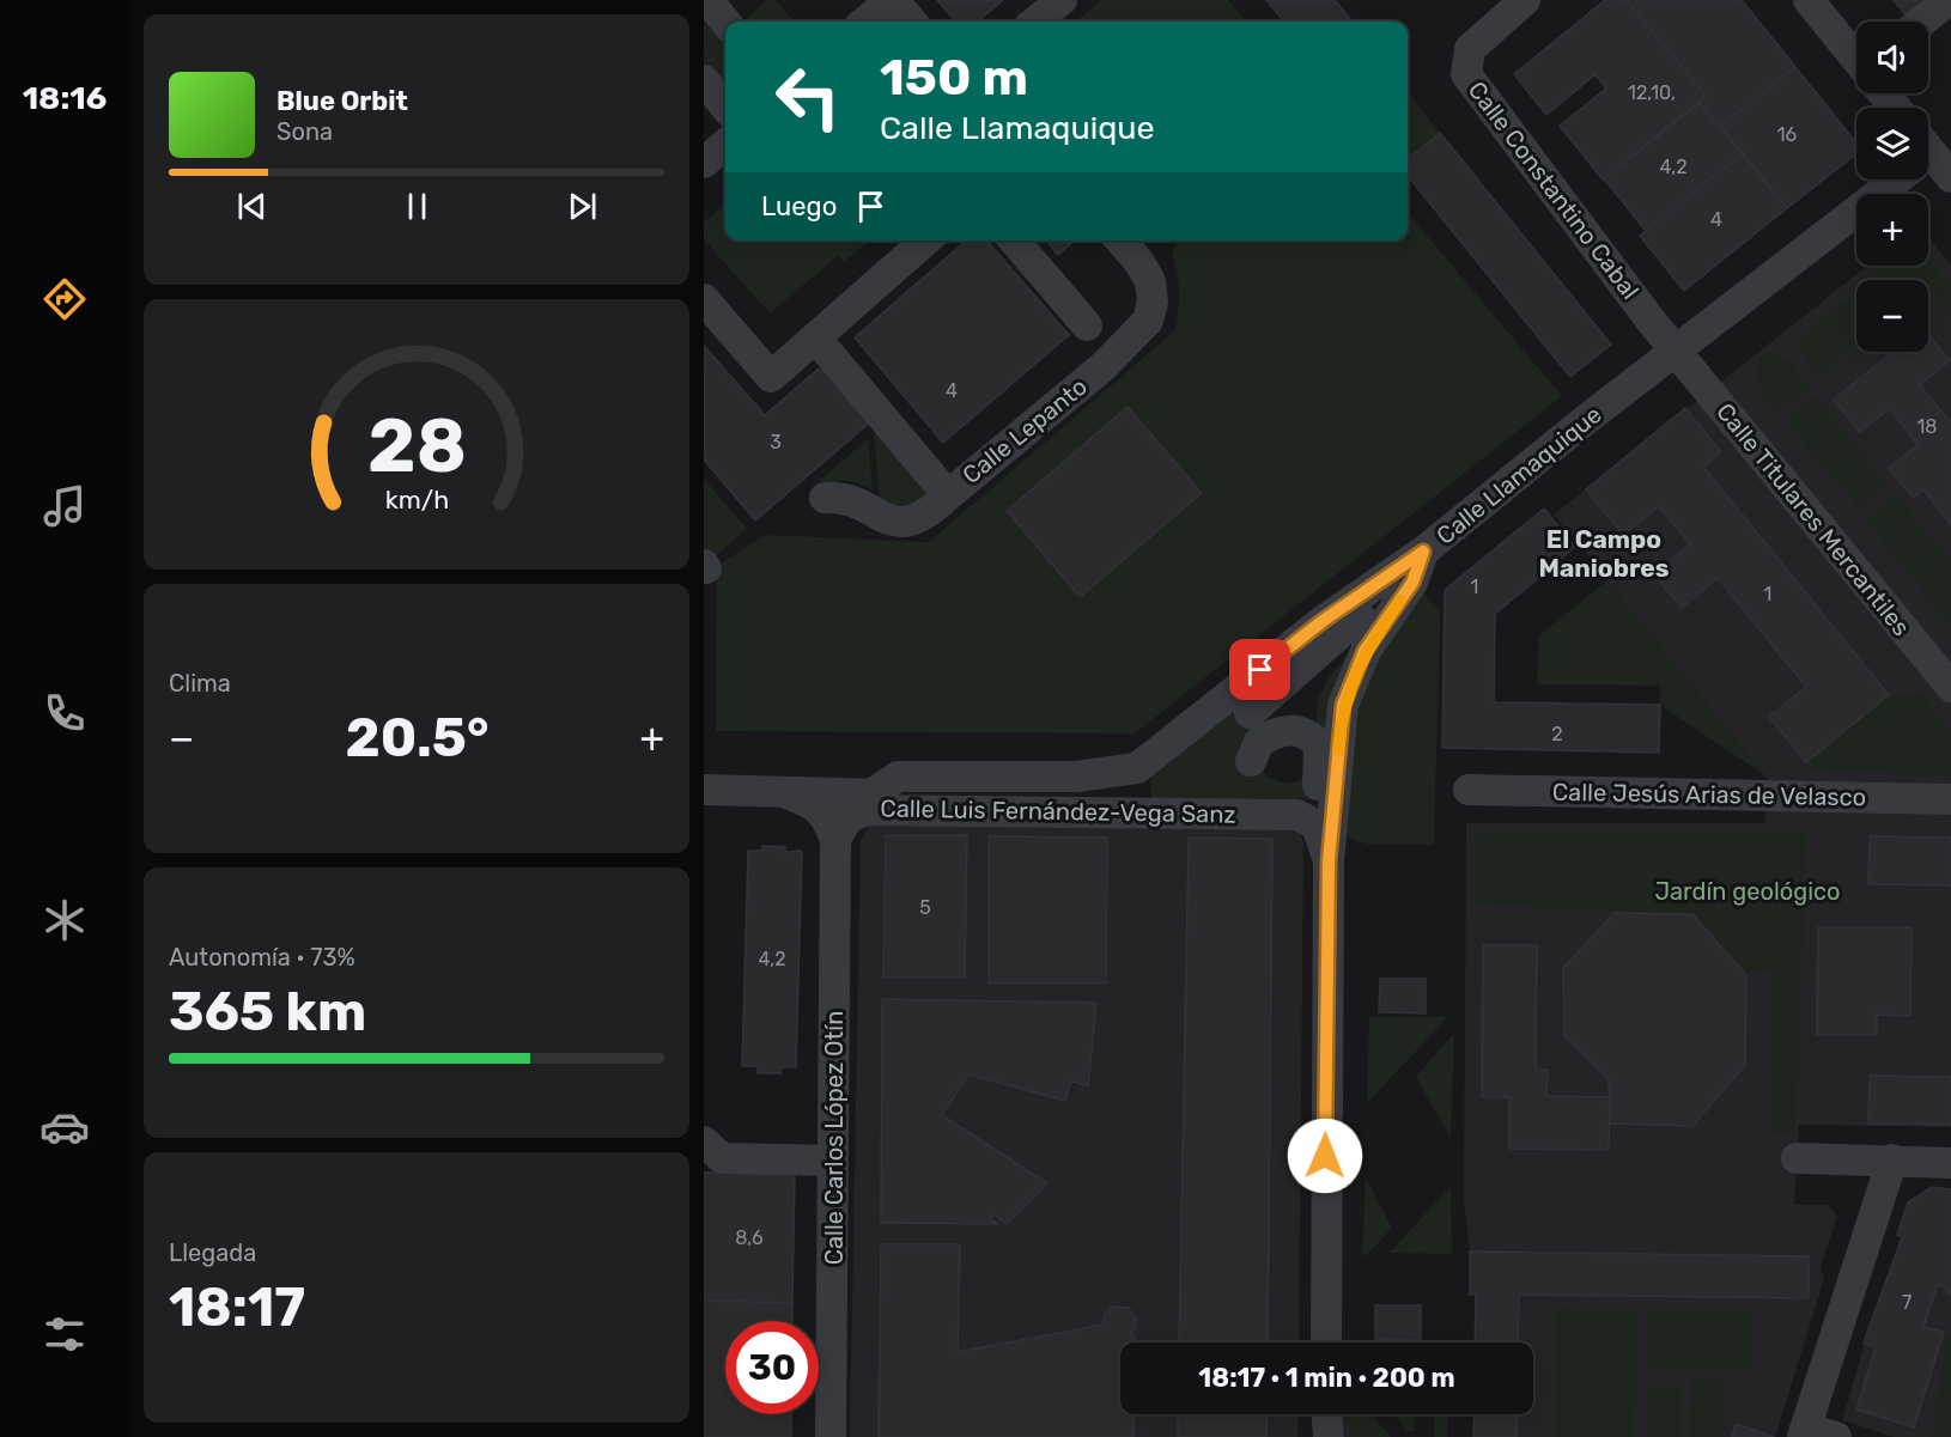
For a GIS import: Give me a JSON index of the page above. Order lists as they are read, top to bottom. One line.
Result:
{"streets":{"street":["Calle Constantino Cabal","Calle Lepanto","Calle Llamaquique","Calle Titulares Mercantiles","Calle Jesús Arias de Velasco","Calle Luis Fernández-Vega Sanz","Calle Carlos López Otín"]},"crossings":[["Calle Constantino Cabal","Calle Llamaquique"],["Calle Constantino Cabal","Calle Titulares Mercantiles"],["Calle Llamaquique","Calle Titulares Mercantiles"],["Calle Llamaquique","Calle Luis Fernández-Vega Sanz"],["Calle Luis Fernández-Vega Sanz","Calle Carlos López Otín"]],"districts":["El Campo Maniobres"],"parks":["Jardín geológico"],"house_numbers":["12,10,","16","4,2","4","4","18","3","1","1","2","5","4,2","8,6","7"],"page":{"tabs":"18:16","map_buttons":["+","−"],"turn":["150 m","Calle Llamaquique"],"song":["Blue Orbit","Sona"],"then":"Luego","tile":["Clima",["Autonomía · 73%","365 km"],["Llegada","18:17"]],"heat":["−","20.5°","+"],"limit":"30","trip":"18:17 · 1 min · 200 m","gauge":["28","km/h"]}}
